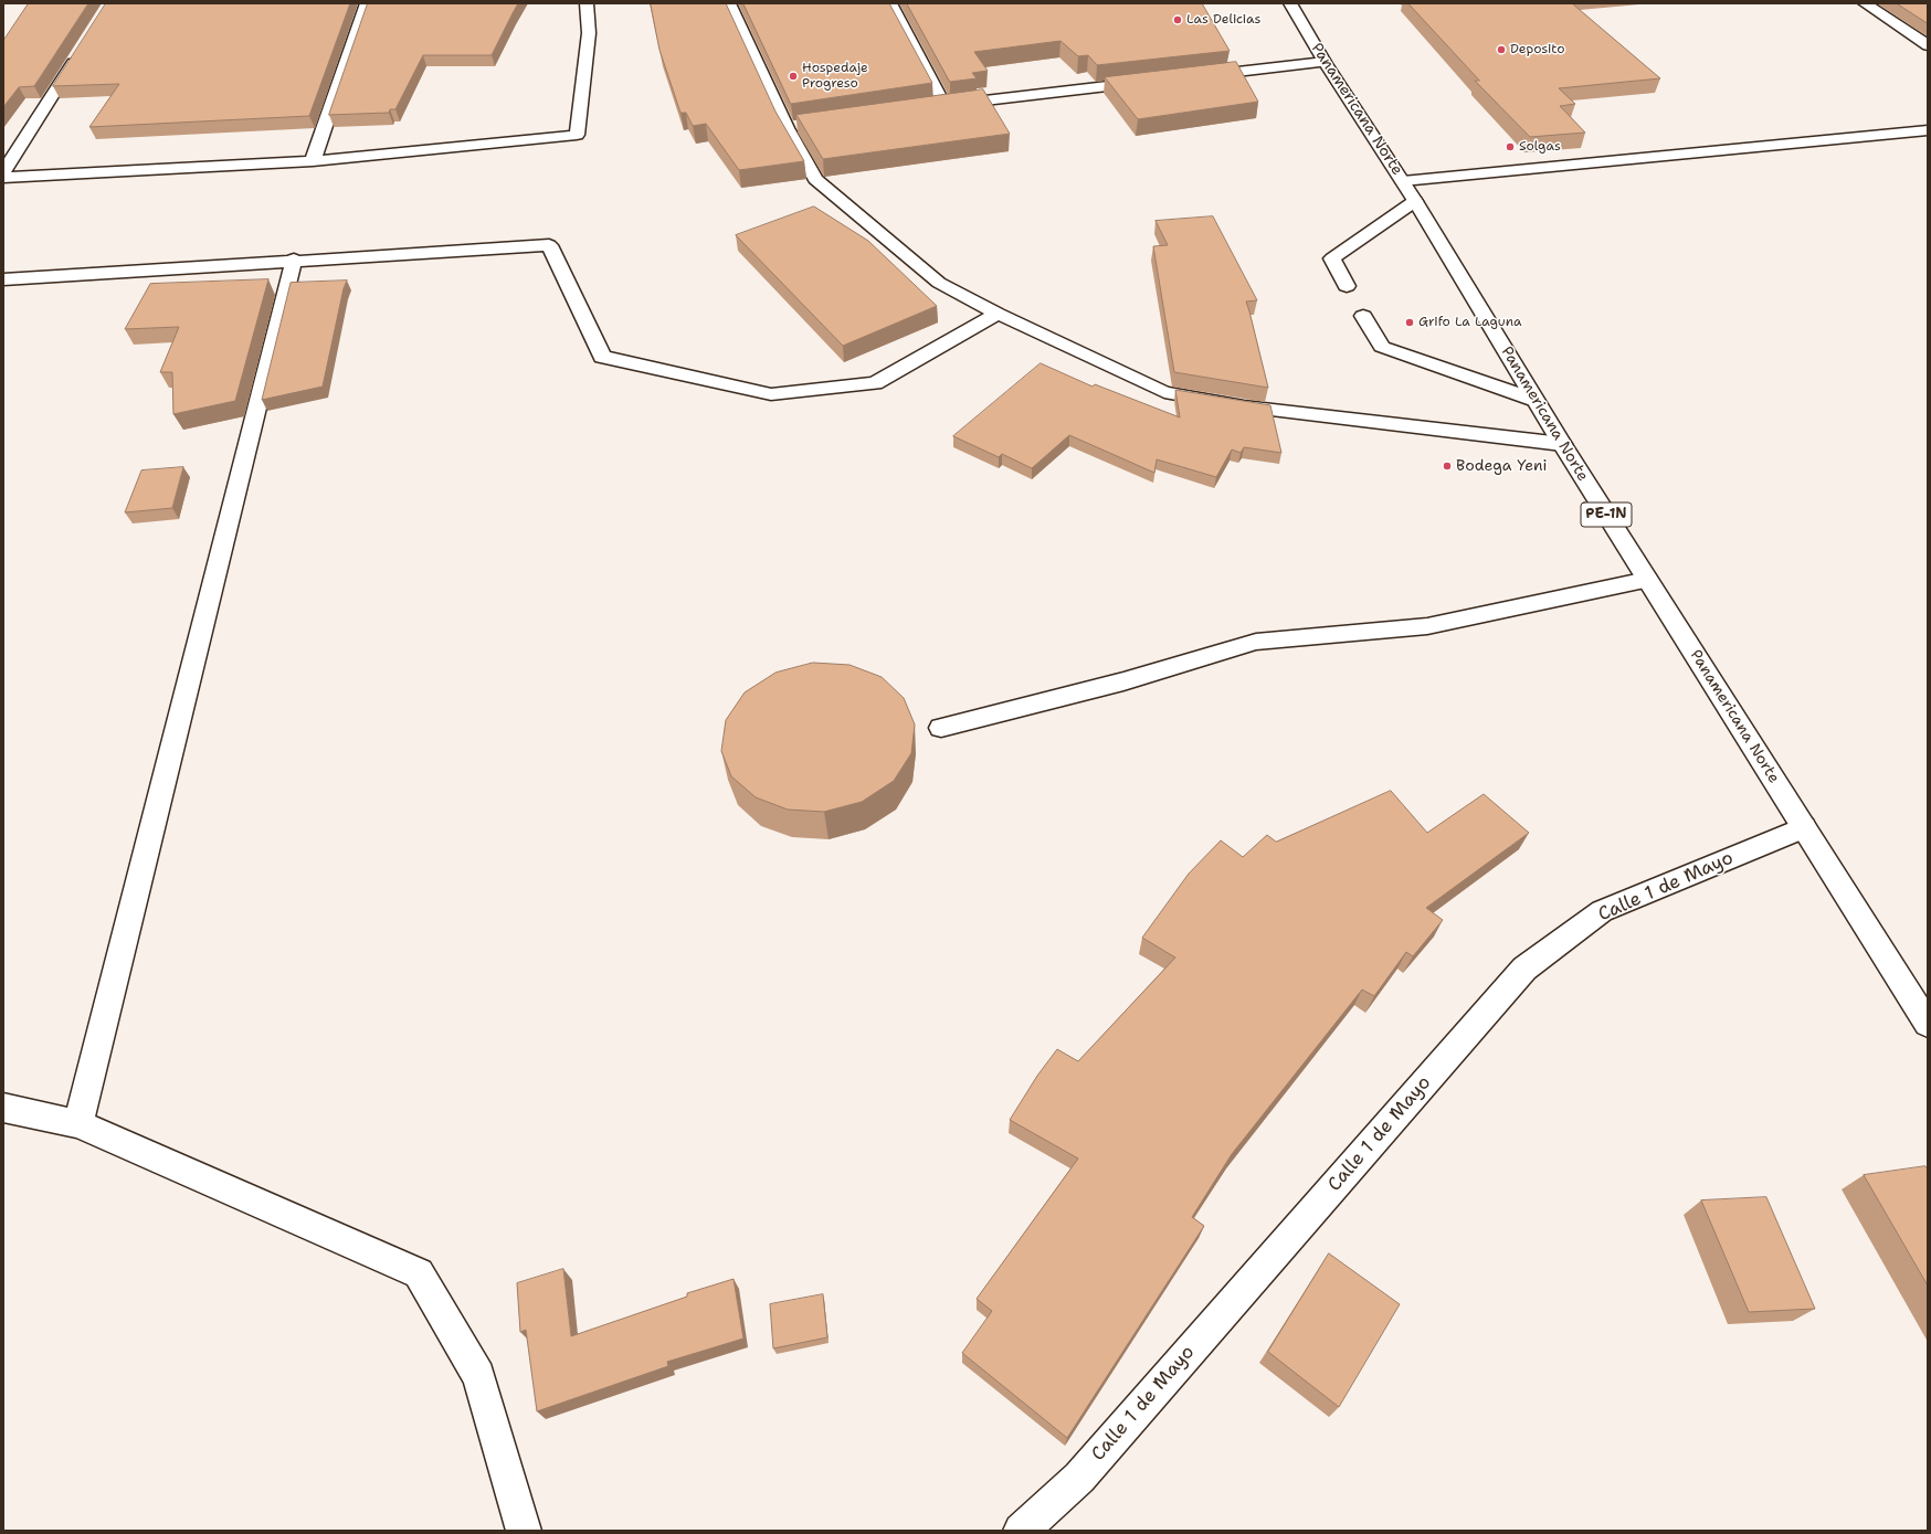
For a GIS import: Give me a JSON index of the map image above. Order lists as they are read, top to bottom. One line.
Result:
{"streets":{"main road":["Panamericana Norte","PE-1N","Calle 1 de Mayo"]},"crossings":[["Panamericana Norte","Calle 1 de Mayo"]],"places":["Las Delicias","Deposito","Hospedaje Progreso","Solgas","Grifo La Laguna","Bodega Yeni"]}
